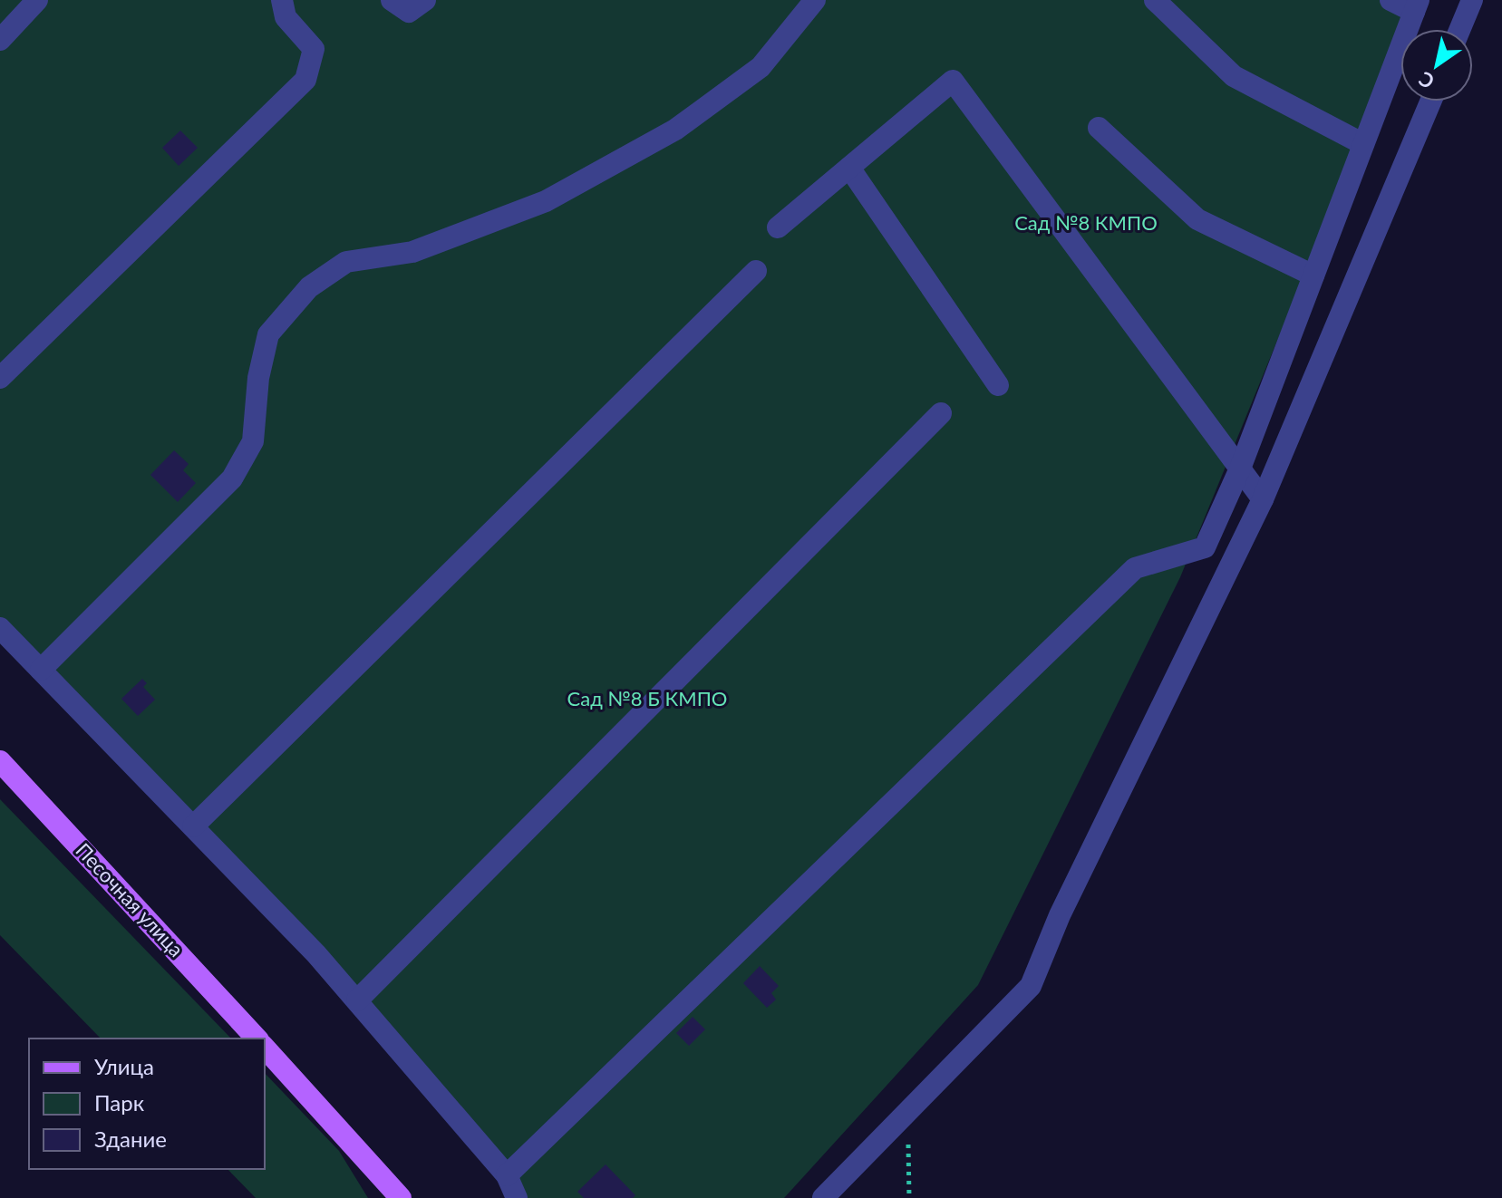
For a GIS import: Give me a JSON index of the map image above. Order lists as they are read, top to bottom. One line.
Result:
{"streets":{"main road":["Песочная улица"]},"parks":["Сад №8 КМПО","Сад №8 Б КМПО"],"legend":["Улица","Парк","Здание"],"north":"bottom left"}
